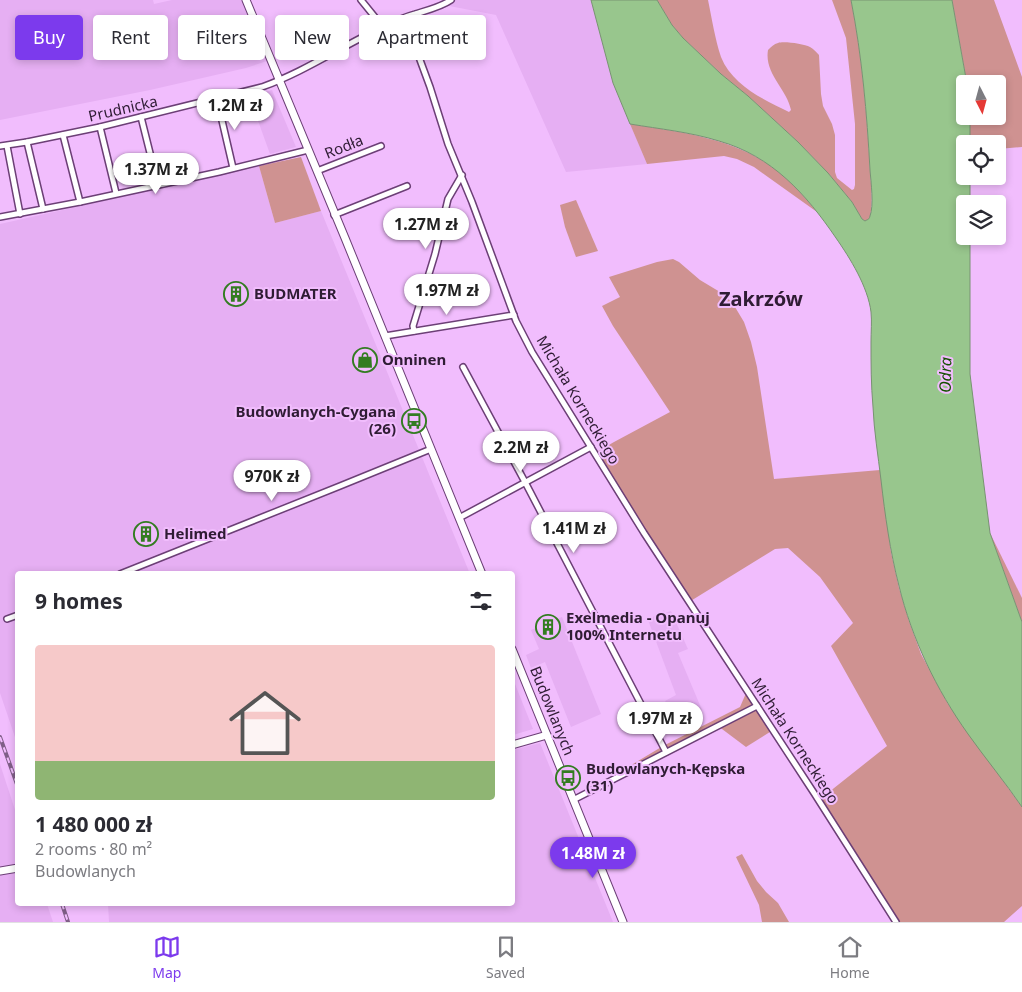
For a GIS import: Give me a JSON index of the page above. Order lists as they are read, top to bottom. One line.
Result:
{"streets":{"main road":["Budowlanych"],"street":["Prudnicka","Rodła","Michała Korneckiego"]},"districts":["Zakrzów"],"water":["Odra"],"places":{"building":["BUDMATER","Helimed","Exelmedia - Opanuj 100% Internetu"],"shop":["Onninen"],"bus stop":["Budowlanych-Cygana (26)","Budowlanych-Kępska (31)"]},"north":"bottom","page":{"chip":["Buy","Rent","Filters","New","Apartment"],"price":["1.2M zł","1.37M zł","1.27M zł","1.97M zł","2.2M zł","970K zł","1.41M zł","1.97M zł","1.48M zł"],"heading":"9 homes","list":[{"name":"1 480 000 zł","note":"2 rooms · 80 m² · Budowlanych"}],"tabs":["Map","Saved","Home"]}}
